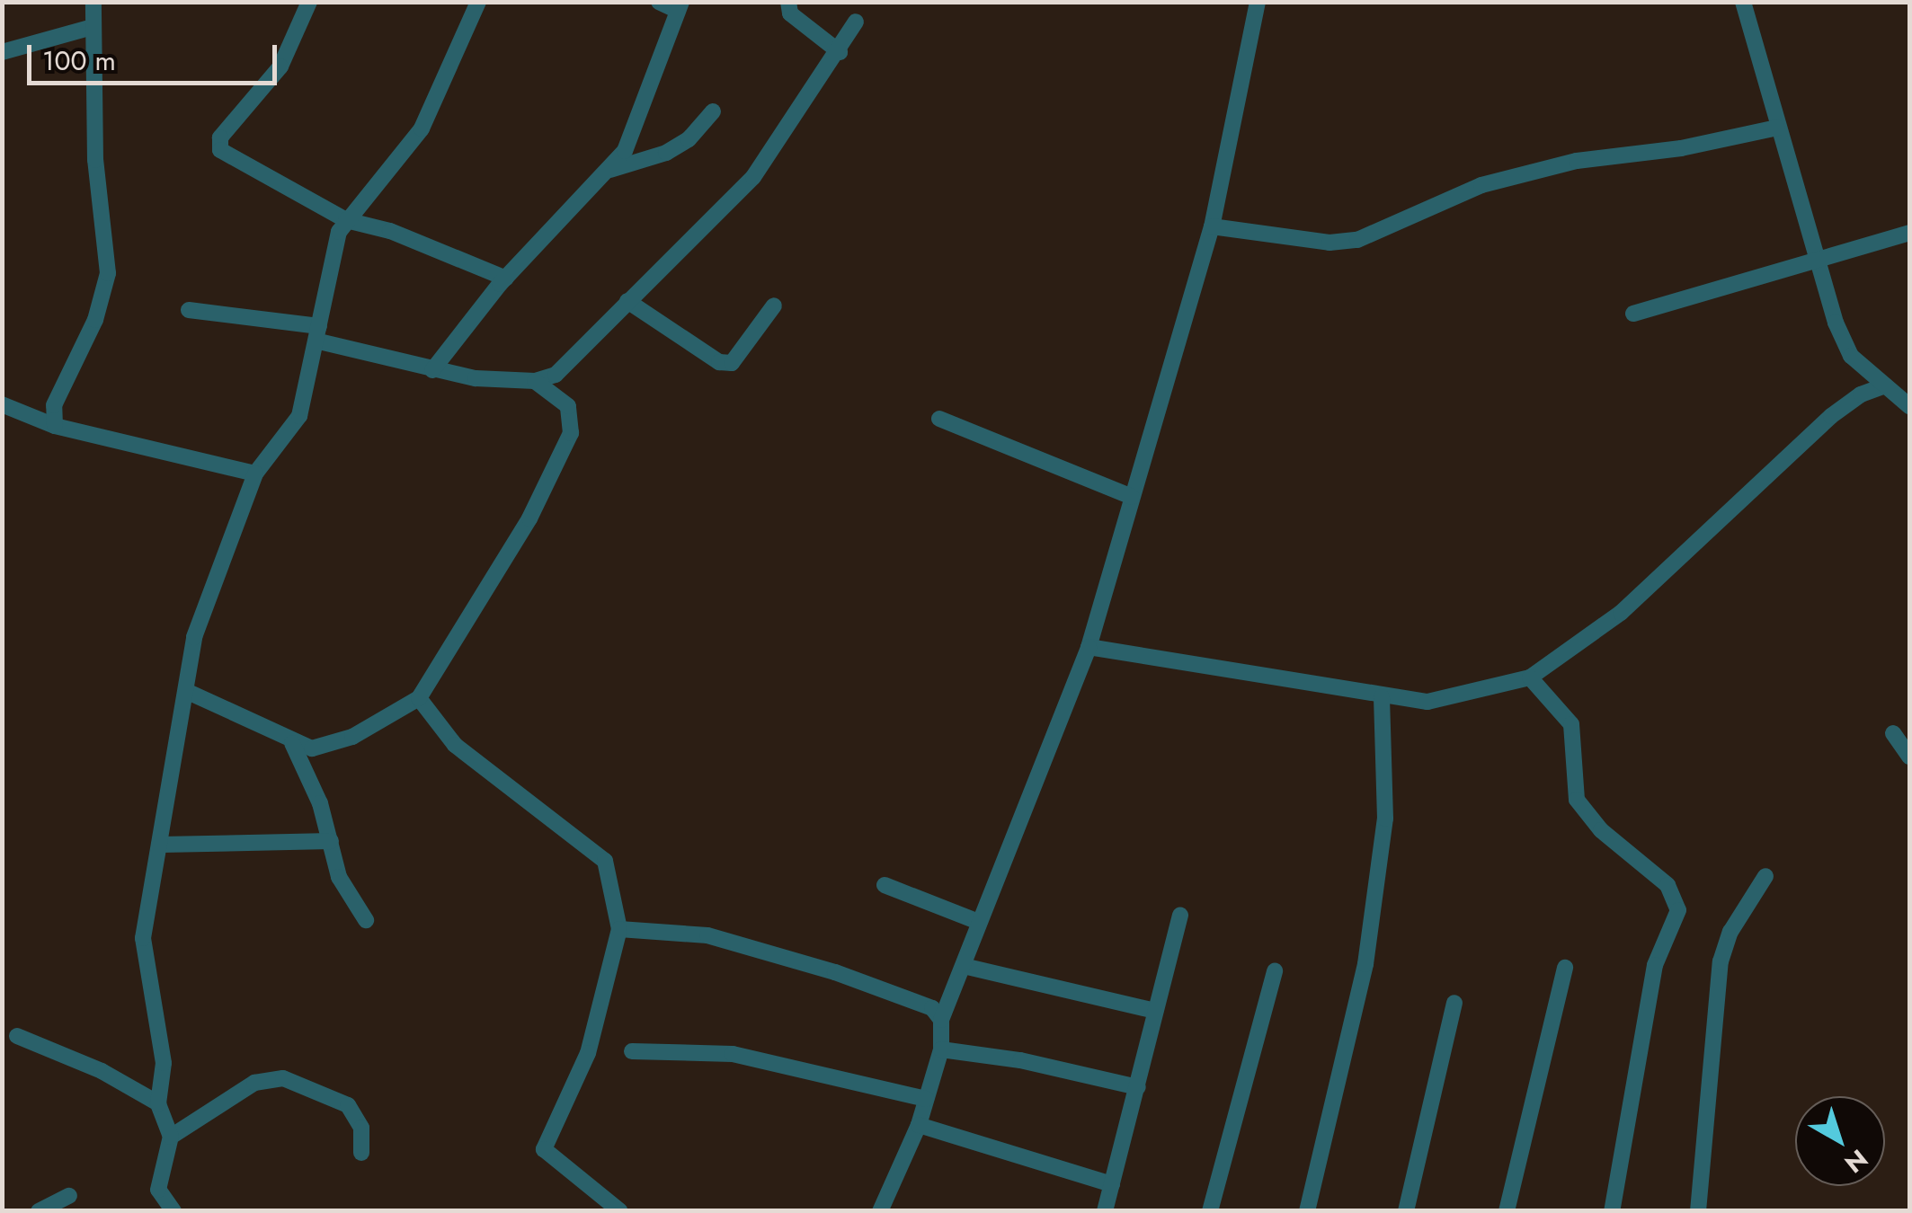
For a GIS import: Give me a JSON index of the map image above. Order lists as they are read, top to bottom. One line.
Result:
{"scale_bar":"100 m","north":"bottom right"}
